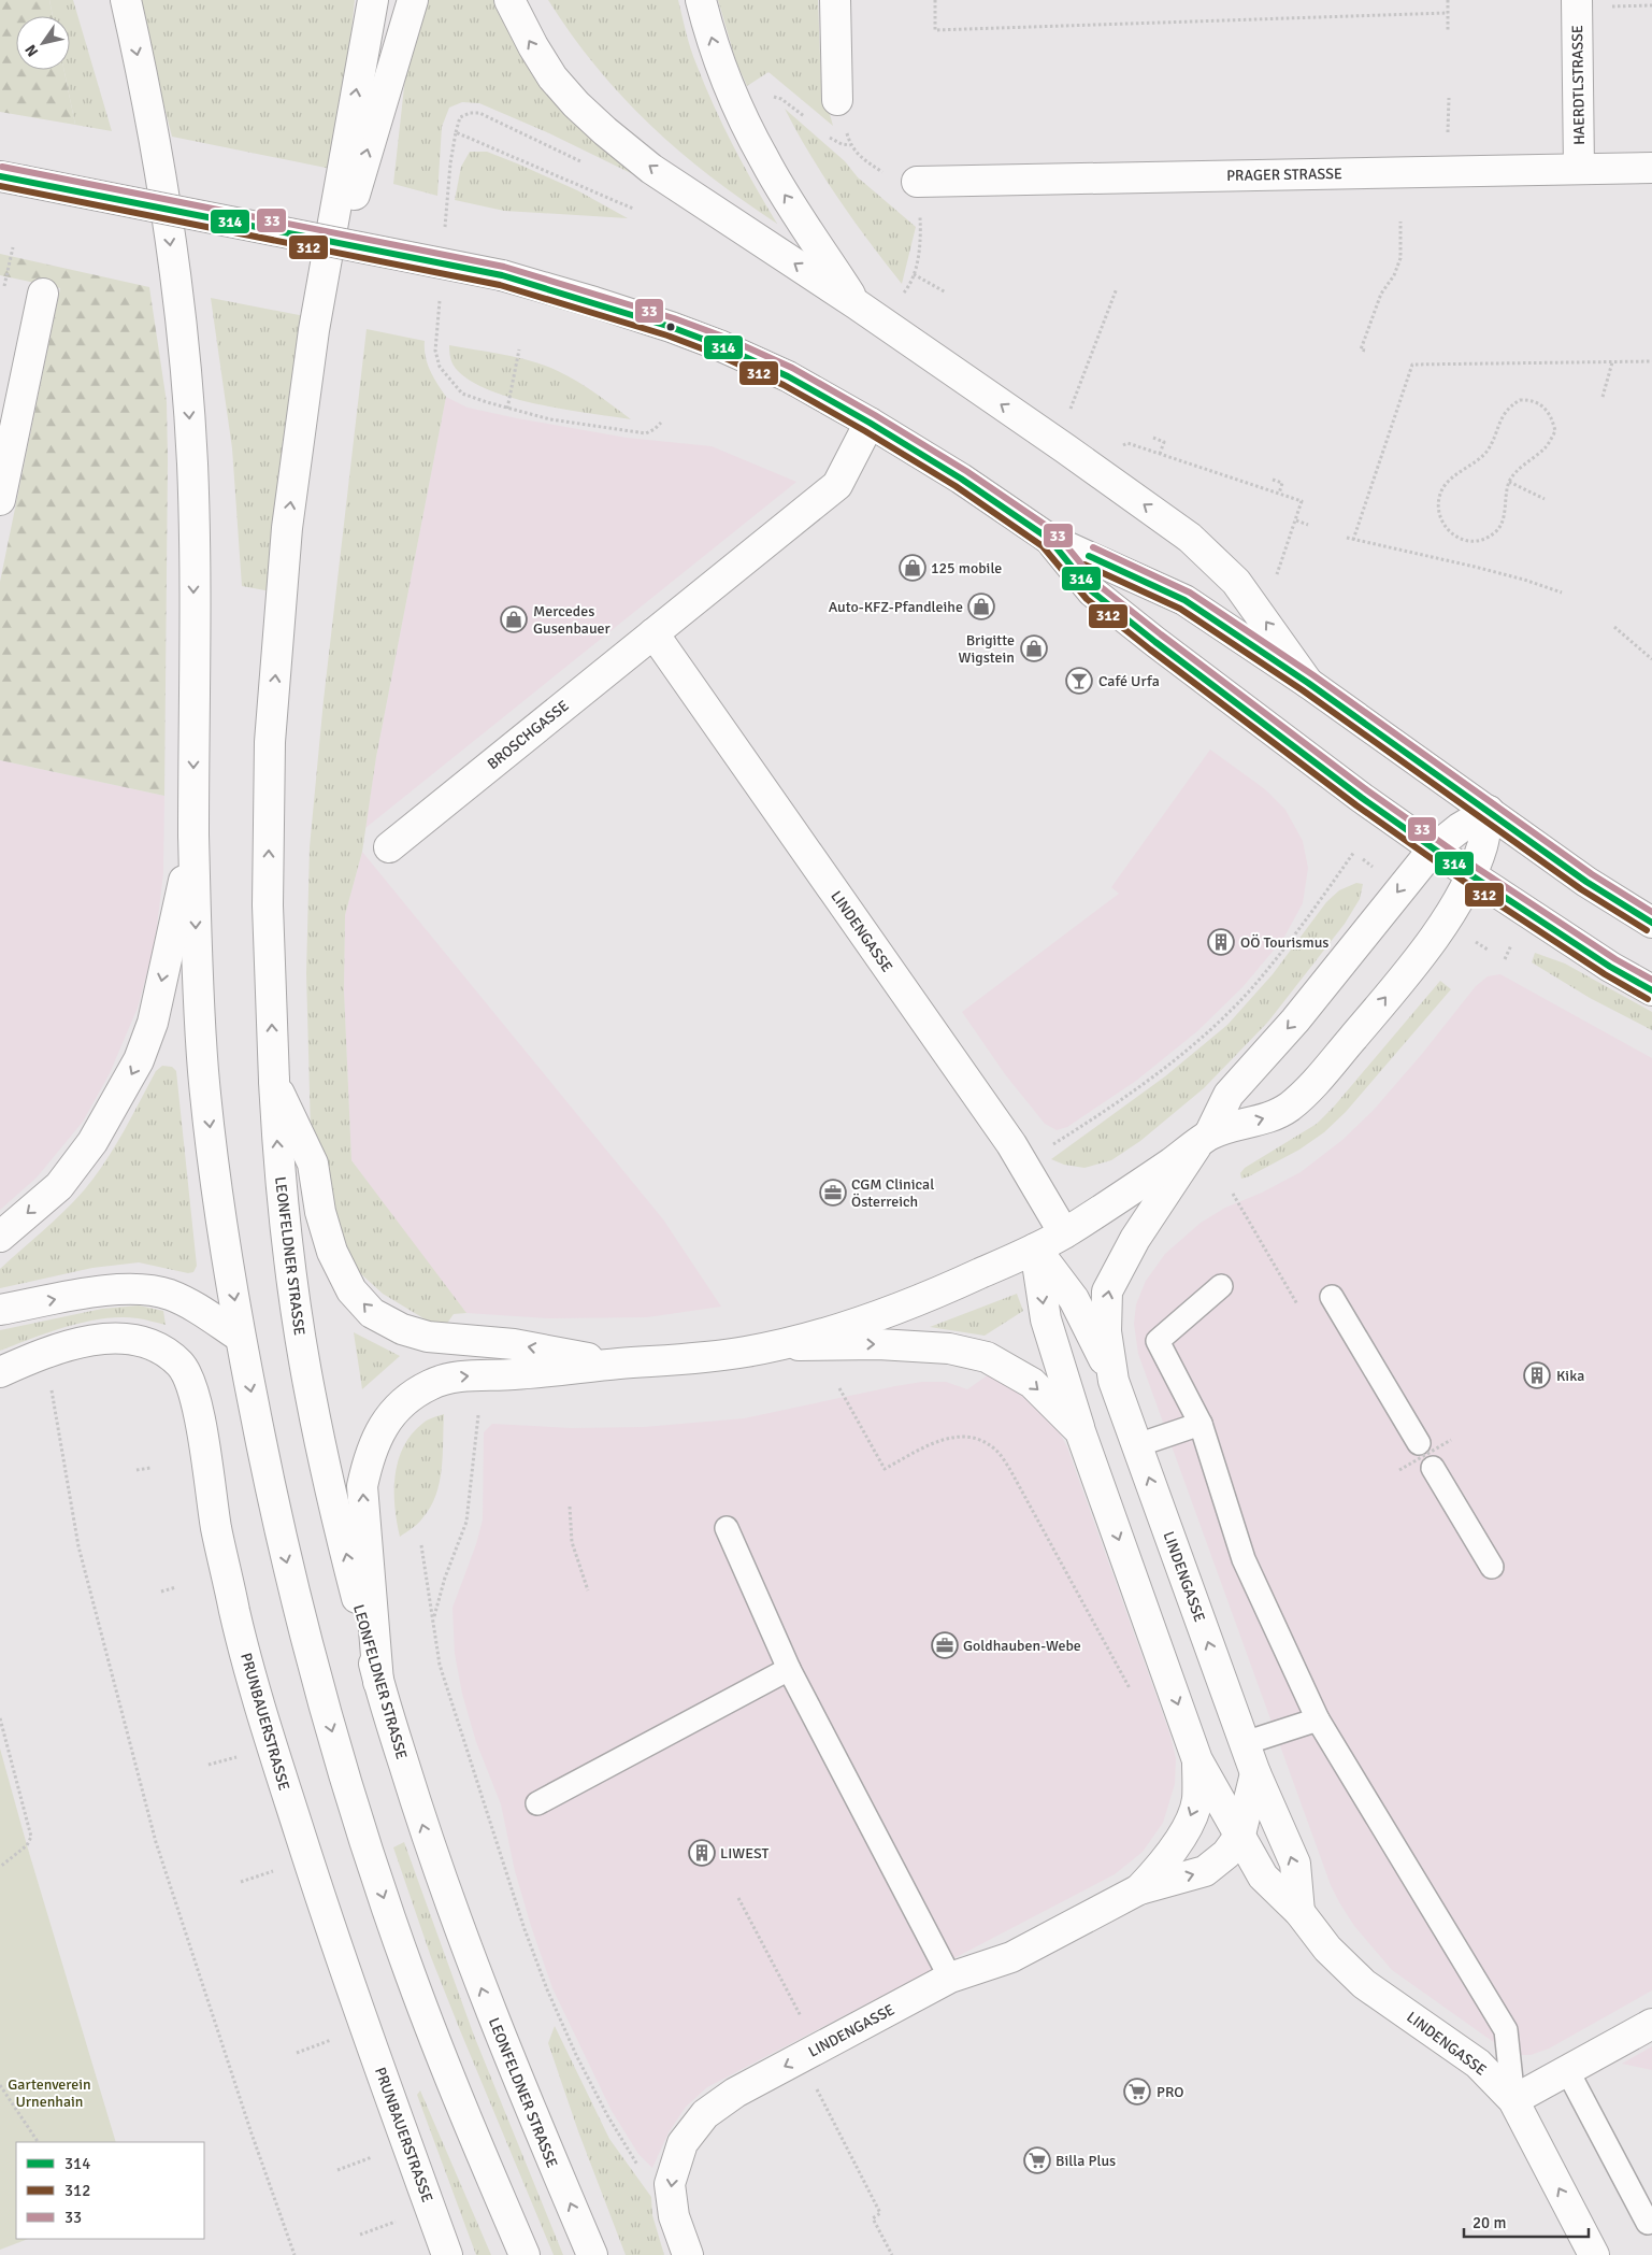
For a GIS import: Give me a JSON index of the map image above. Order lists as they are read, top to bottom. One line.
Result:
{"streets":{"main road":["HAERDTLSTRASSE","PRAGER STRASSE","BROSCHGASSE","LINDENGASSE","LEONFELDNER STRASSE","PRUNBAUERSTRASSE"]},"crossings":[["HAERDTLSTRASSE","PRAGER STRASSE"],["BROSCHGASSE","LINDENGASSE"]],"parks":["Gartenverein Urnenhain"],"places":{"shop":["125 mobile","Auto-KFZ-Pfandleihe","Mercedes Gusenbauer","Brigitte Wigstein"],"bar":["Café Urfa"],"building":["OÖ Tourismus","Kika","LIWEST"],"office":["CGM Clinical Österreich","Goldhauben-Webe"],"supermarket":["PRO","Billa Plus"]},"lines":["transit line 33","transit line 314","transit line 312"],"legend":["314","312","33"],"scale_bar":"20 m","north":"bottom left"}
